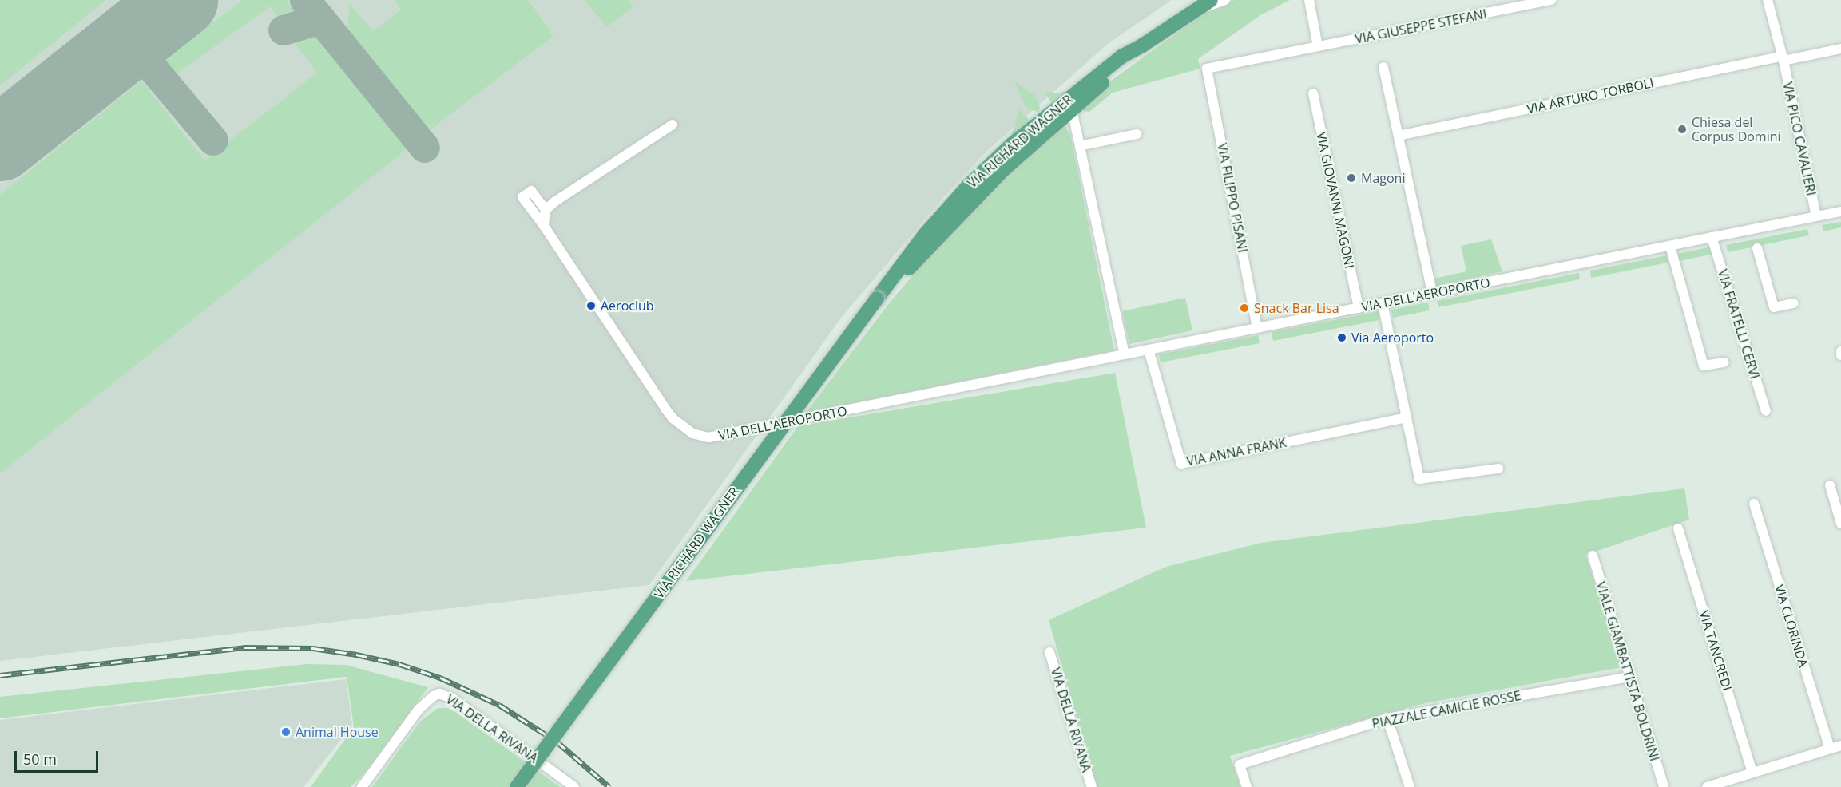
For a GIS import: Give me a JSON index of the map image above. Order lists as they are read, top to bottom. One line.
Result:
{"streets":{"main road":["VIA RICHARD WAGNER"],"street":["VIA GIUSEPPE STEFANI","VIA ARTURO TORBOLI","VIA PICO CAVALIERI","VIA FILIPPO PISANI","VIA GIOVANNI MAGONI","VIA DELL'AEROPORTO","VIA FRATELLI CERVI","VIA ANNA FRANK","VIA CLORINDA","VIA TANCREDI","VIALE GIAMBATTISTA BOLDRINI","PIAZZALE CAMICIE ROSSE","VIA DELLA RIVANA"]},"crossings":[["VIA GIUSEPPE STEFANI","VIA FILIPPO PISANI"],["VIA ARTURO TORBOLI","VIA PICO CAVALIERI"],["VIA PICO CAVALIERI","VIA DELL'AEROPORTO"],["VIA FILIPPO PISANI","VIA DELL'AEROPORTO"],["VIA GIOVANNI MAGONI","VIA DELL'AEROPORTO"],["VIA DELL'AEROPORTO","VIA FRATELLI CERVI"],["VIA DELL'AEROPORTO","VIA ANNA FRANK"],["VIALE GIAMBATTISTA BOLDRINI","PIAZZALE CAMICIE ROSSE"]],"places":["Chiesa del Corpus Domini","Magoni","Aeroclub","Snack Bar Lisa","Via Aeroporto","Animal House"],"scale_bar":"50 m"}
